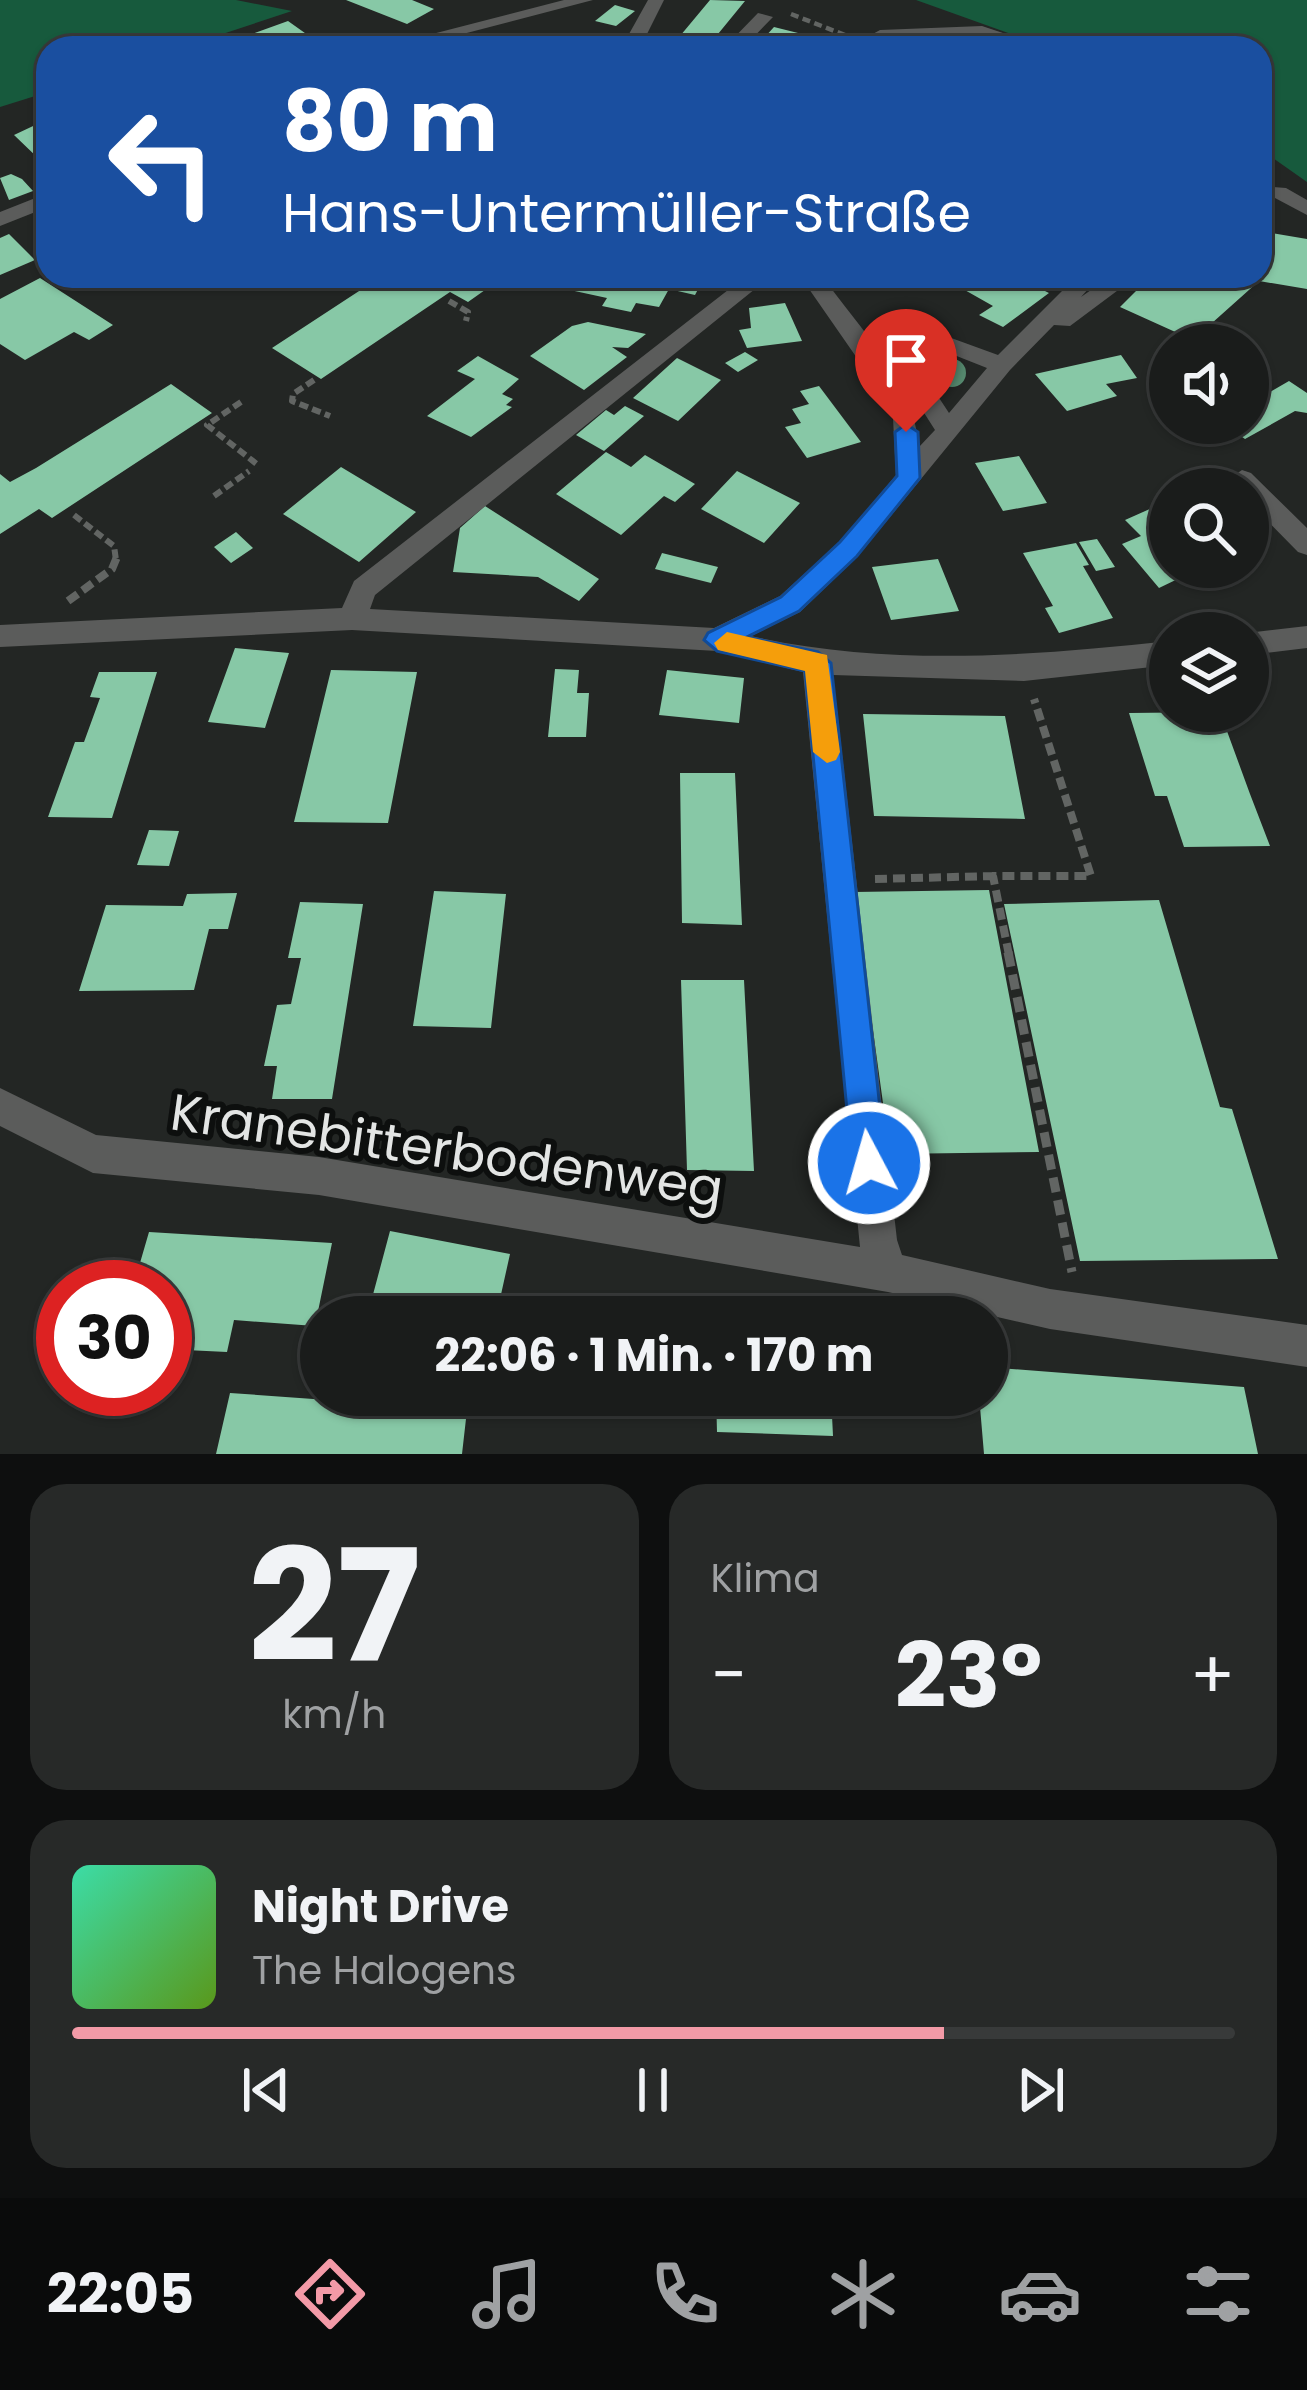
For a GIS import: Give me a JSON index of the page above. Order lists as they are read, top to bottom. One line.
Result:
{"streets":{"street":["Kranebitterbodenweg"]},"page":{"turn":["80 m","Hans-Untermüller-Straße"],"limit":"30","trip":"22:06 · 1 Min. · 170 m","tile":[["27","km/h"],"Klima"],"heat":["−","23°","+"],"song":["Night Drive","The Halogens"],"tabs":"22:05"}}
